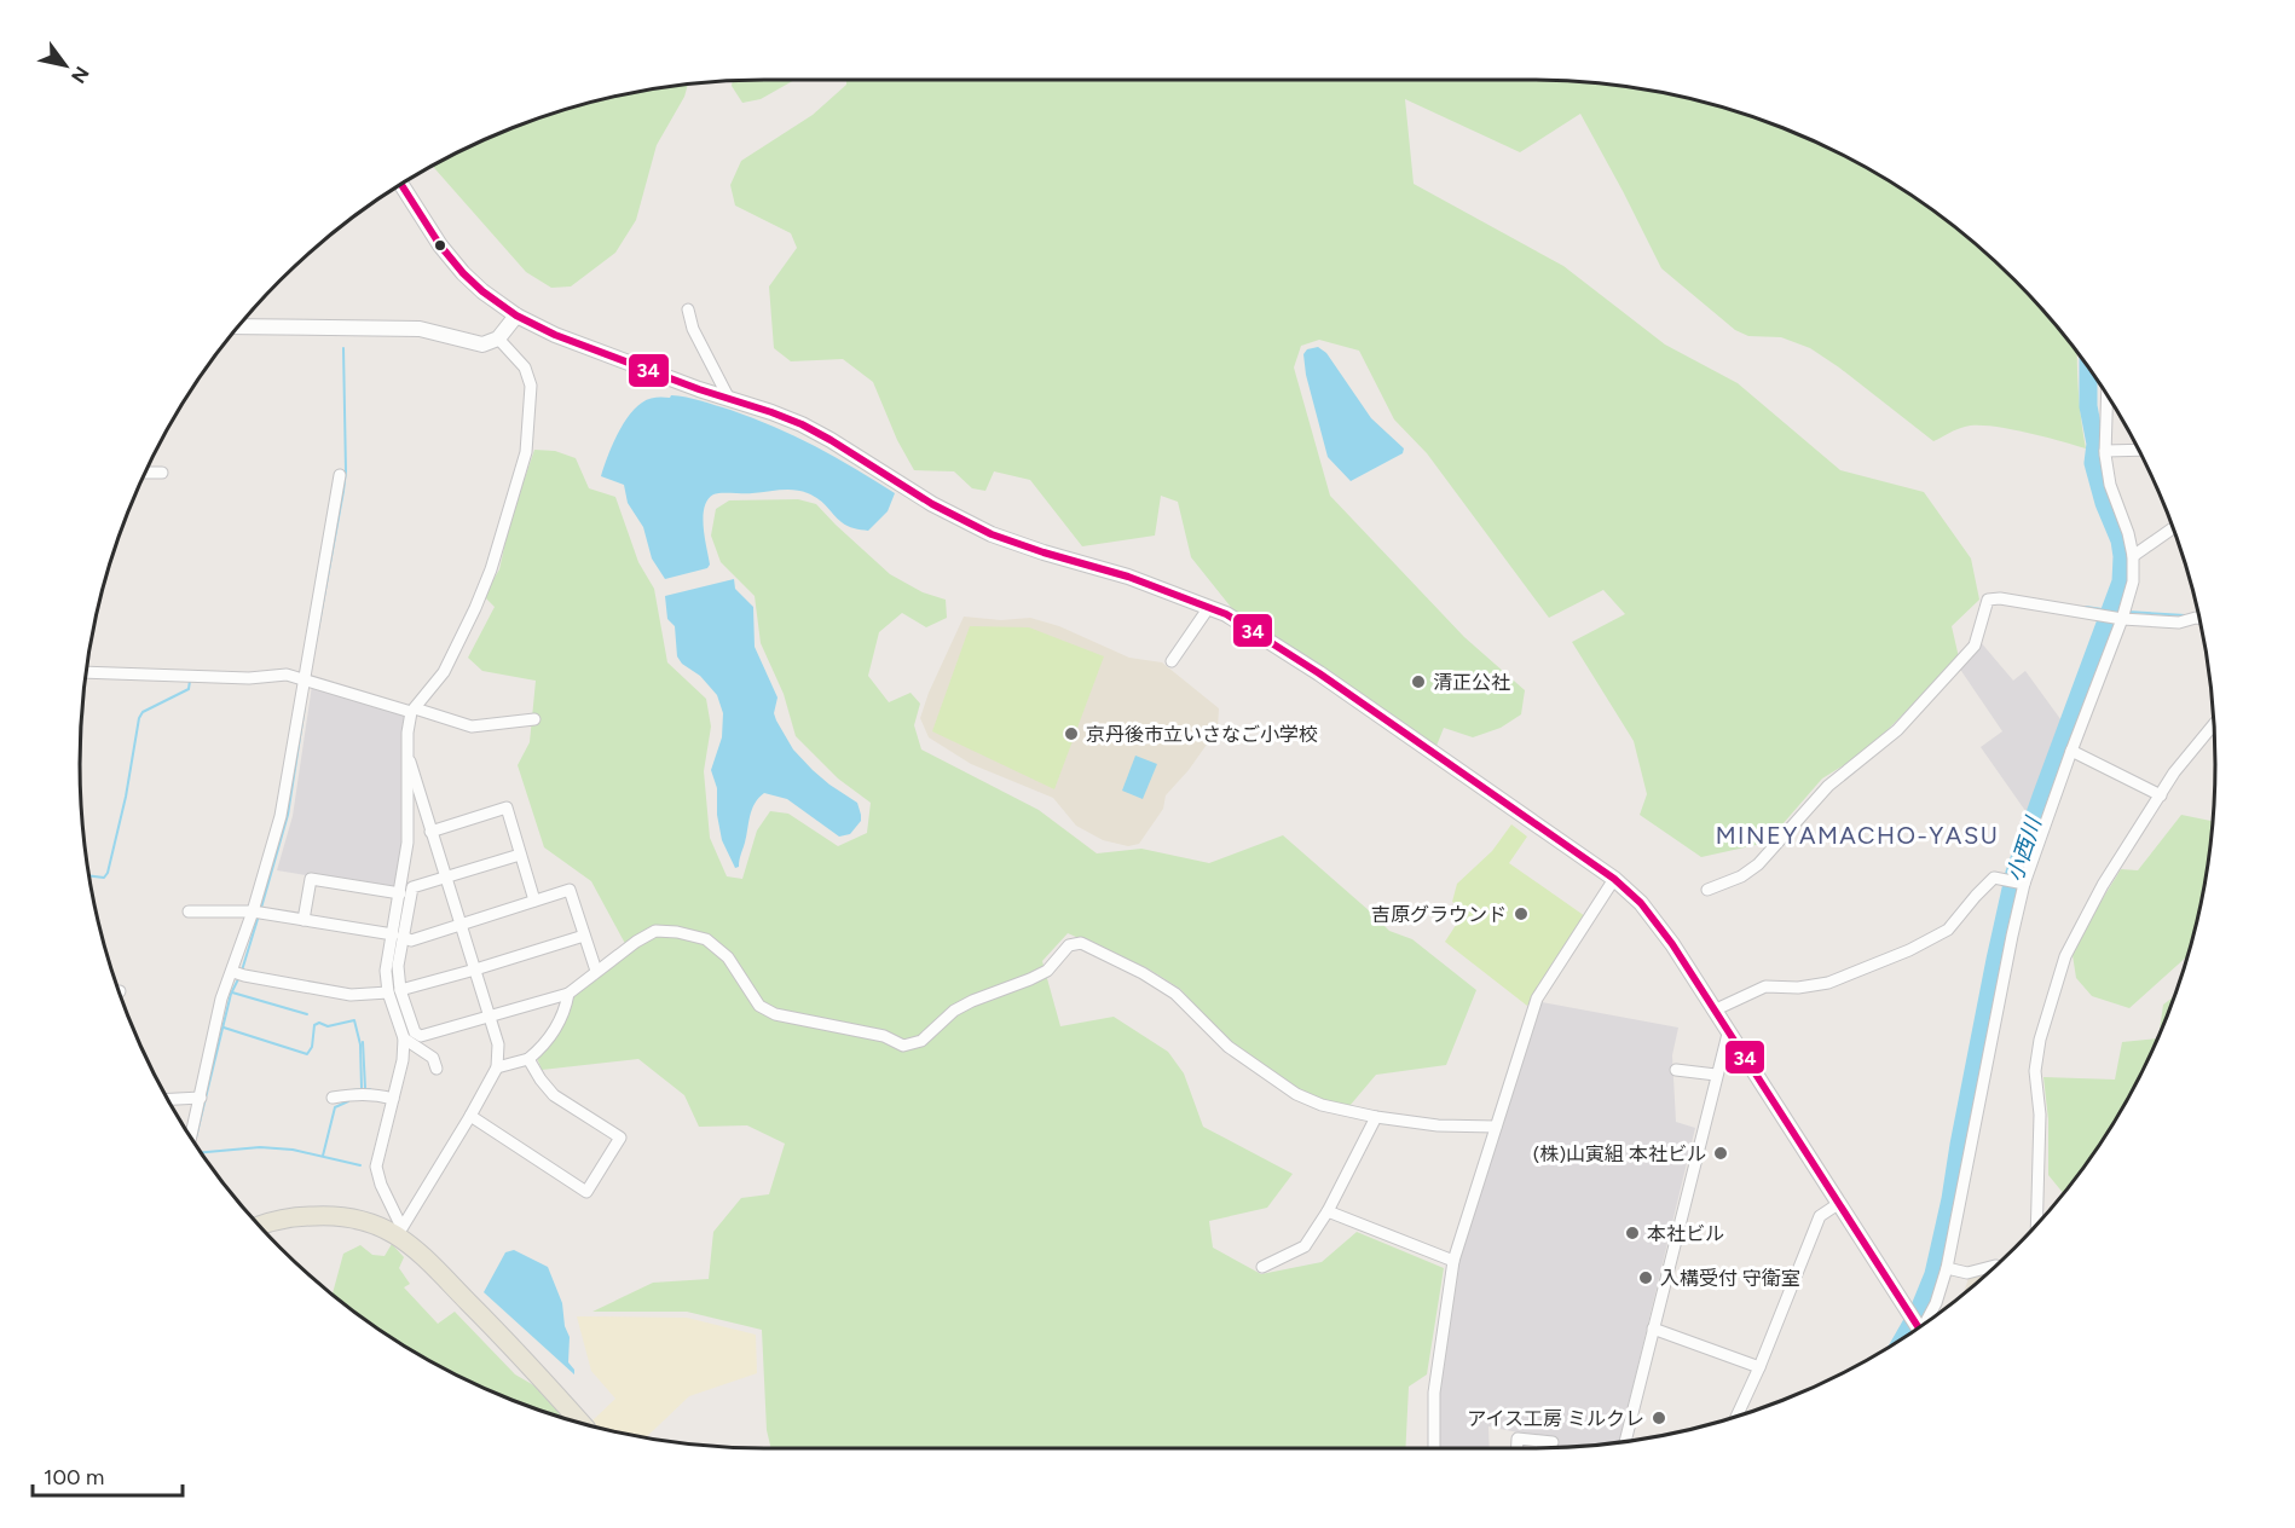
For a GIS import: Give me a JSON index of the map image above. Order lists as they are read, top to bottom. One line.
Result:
{"districts":["MINEYAMACHO-YASU"],"water":["小西川"],"places":["清正公社","京丹後市立いさなご小学校","吉原グラウンド","(株)山寅組 本社ビル","本社ビル","入構受付 守衛室","アイス工房 ミルクレ"],"lines":["transit line 34"],"scale_bar":"100 m","north":"bottom right"}
